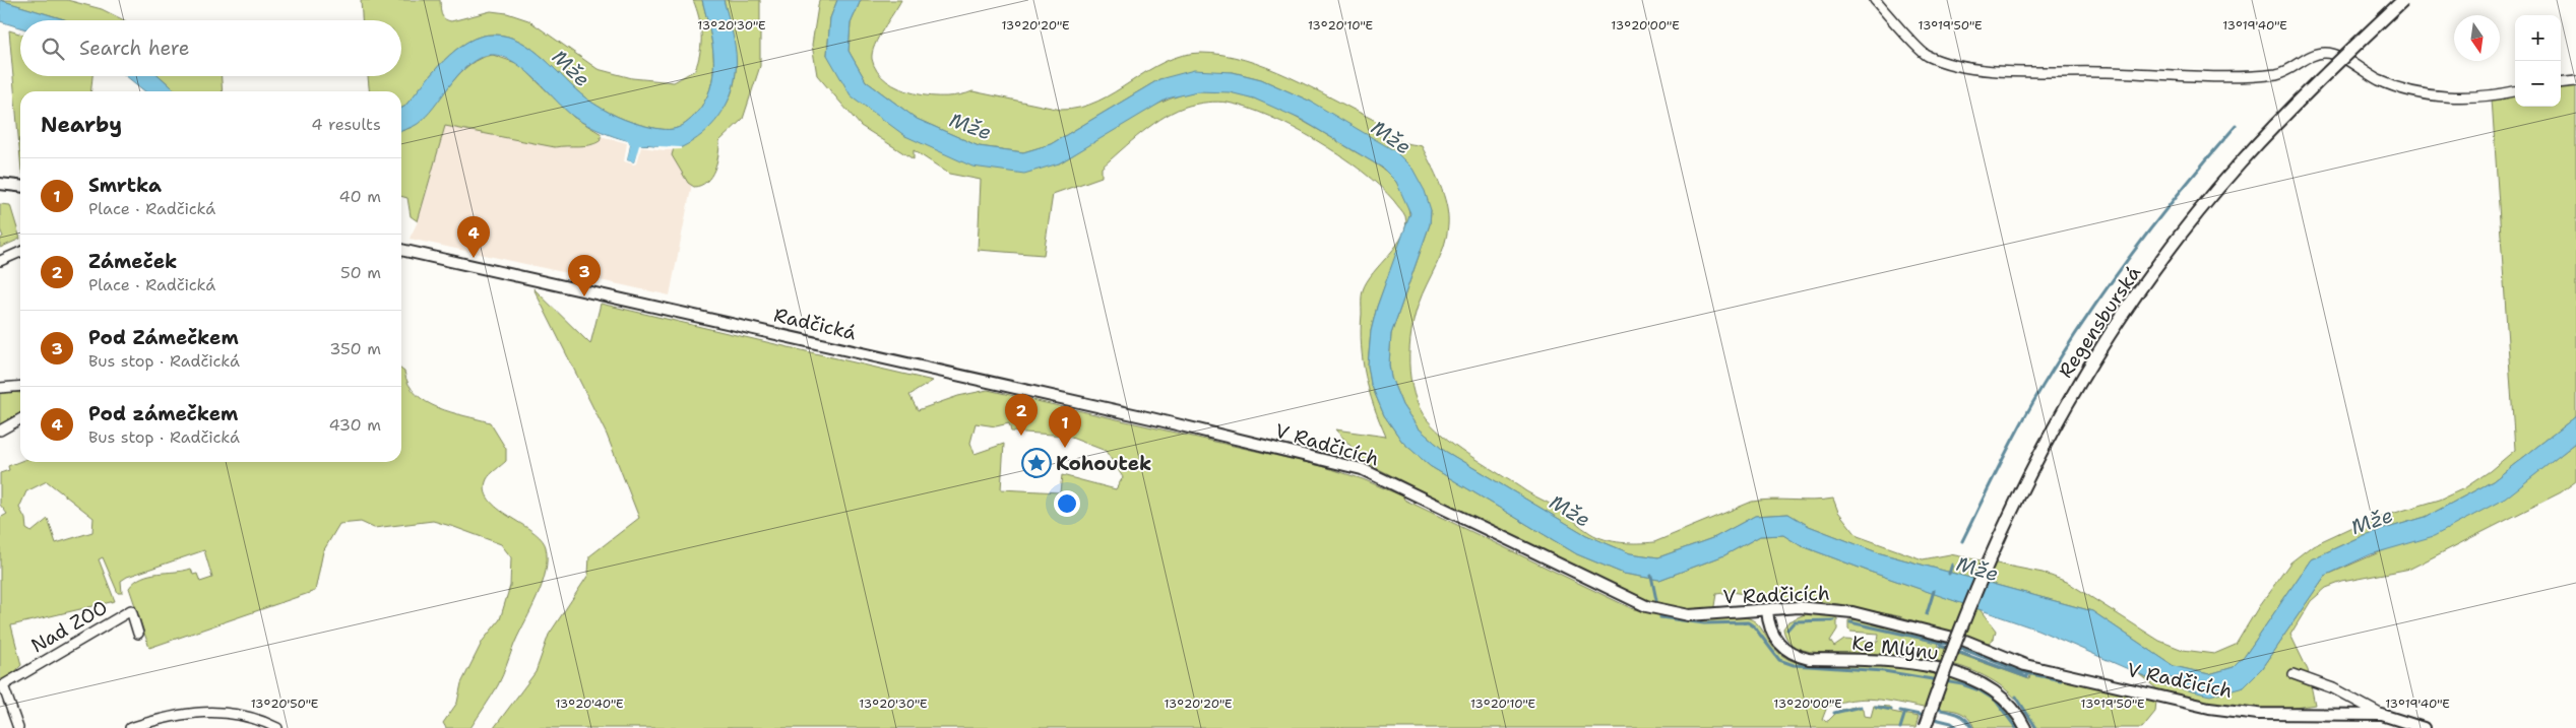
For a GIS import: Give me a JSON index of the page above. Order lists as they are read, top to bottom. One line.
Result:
{"streets":{"main road":["Regensburská"],"street":["Radčická","V Radčicích","Nad ZOO","Ke Mlýnu"]},"crossings":[["Radčická","V Radčicích"],["V Radčicích","Ke Mlýnu"]],"water":["Mže"],"places":{"place":["Kohoutek"]},"north":"bottom","page":{"map_buttons":["+","−"],"search":"Search here","heading":["Nearby","4 results"],"list":[{"mark":"1","name":"Smrtka","note":"Place · Radčická","value":"40 m"},{"mark":"2","name":"Zámeček","note":"Place · Radčická","value":"50 m"},{"mark":"3","name":"Pod Zámečkem","note":"Bus stop · Radčická","value":"350 m"},{"mark":"4","name":"Pod zámečkem","note":"Bus stop · Radčická","value":"430 m"}],"pins":["4","3","2","1"]},"coordinates":["13°20'30\"E","13°20'20\"E","13°20'10\"E","13°20'00\"E","13°19'50\"E","13°19'40\"E","13°20'50\"E","13°20'40\"E"]}
